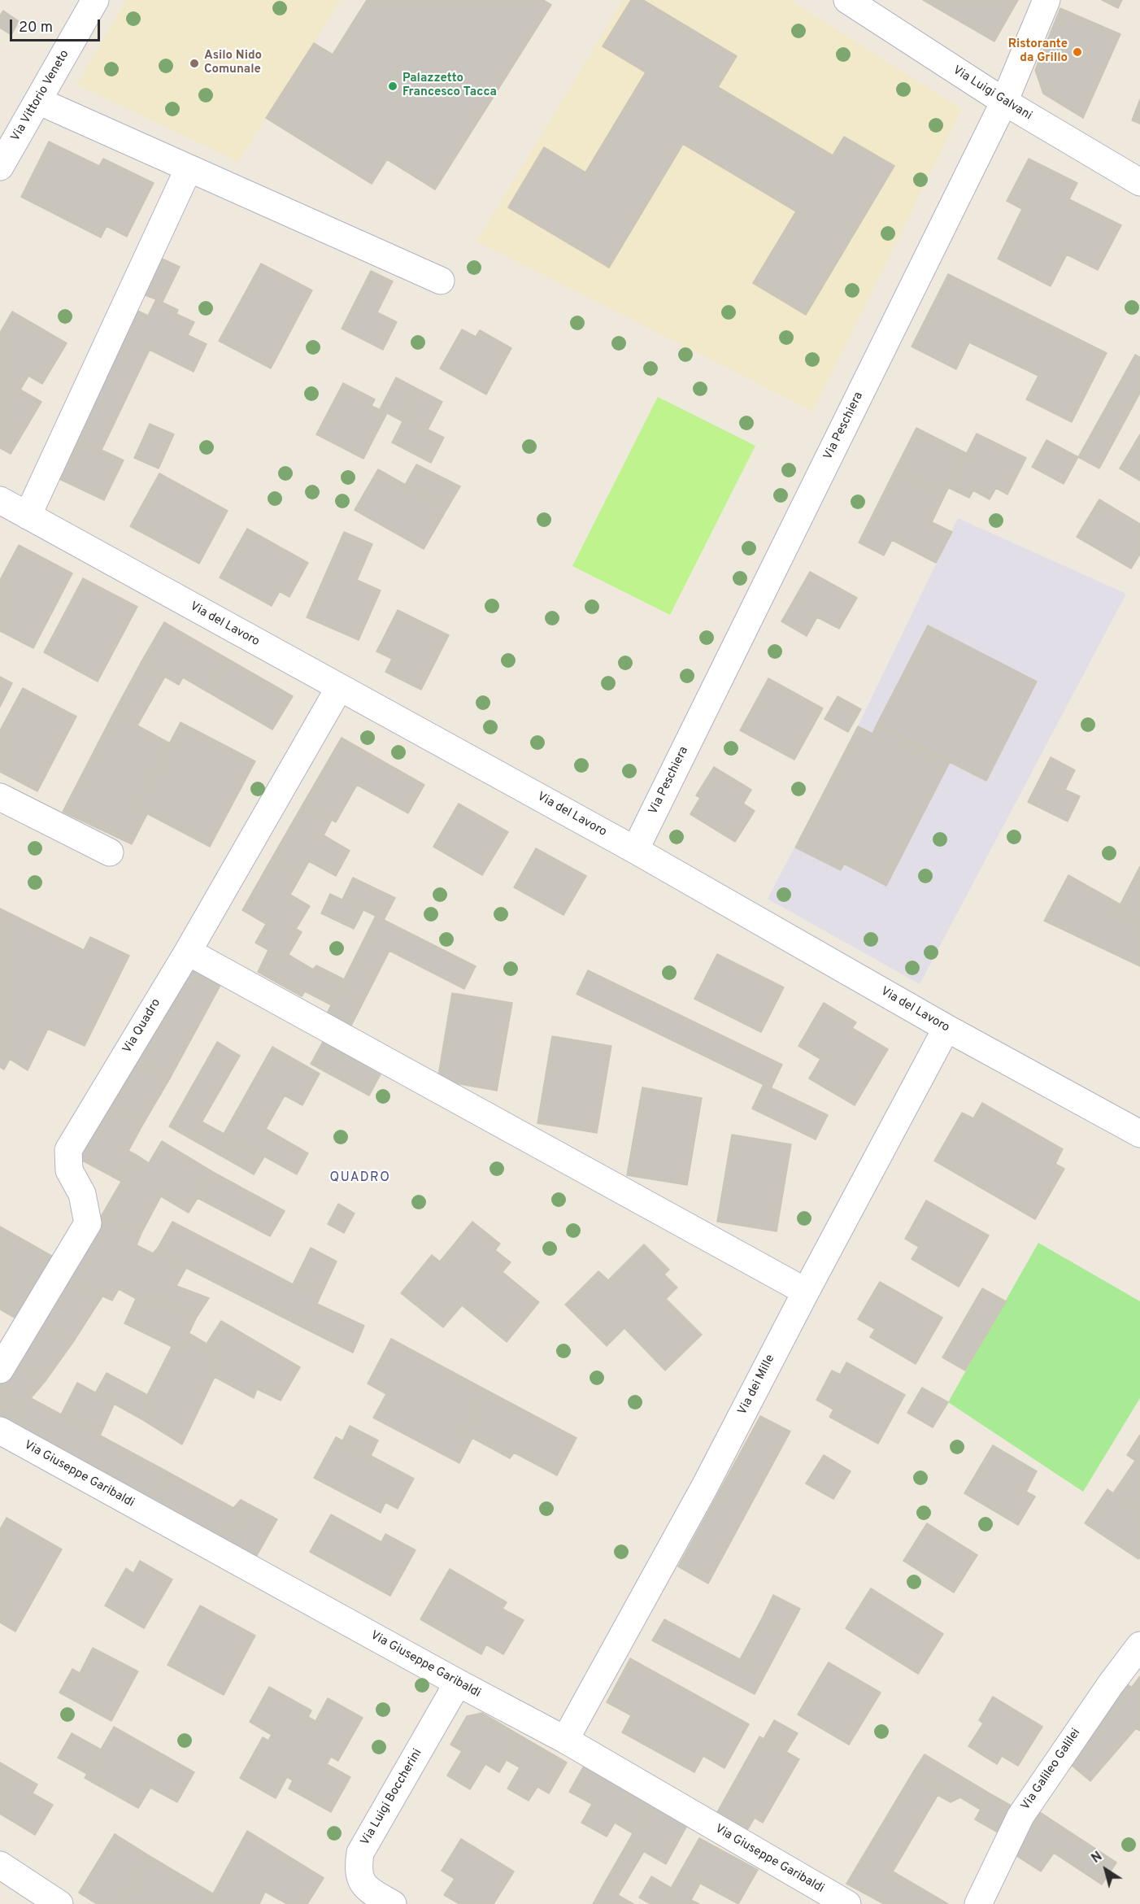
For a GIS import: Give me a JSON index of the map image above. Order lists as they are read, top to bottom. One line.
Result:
{"streets":{"street":["Via Luigi Galvani","Via Vittorio Veneto","Via Peschiera","Via del Lavoro","Via Quadro","Via dei Mille","Via Giuseppe Garibaldi","Via Galileo Galilei","Via Luigi Boccherini"]},"crossings":[["Via Luigi Galvani","Via Peschiera"],["Via Peschiera","Via del Lavoro"],["Via del Lavoro","Via Quadro"],["Via del Lavoro","Via dei Mille"],["Via dei Mille","Via Giuseppe Garibaldi"],["Via Giuseppe Garibaldi","Via Luigi Boccherini"]],"districts":["QUADRO"],"places":["Ristorante da Grillo","Asilo Nido Comunale","Palazzetto Francesco Tacca"],"scale_bar":"20 m","north":"top left"}
